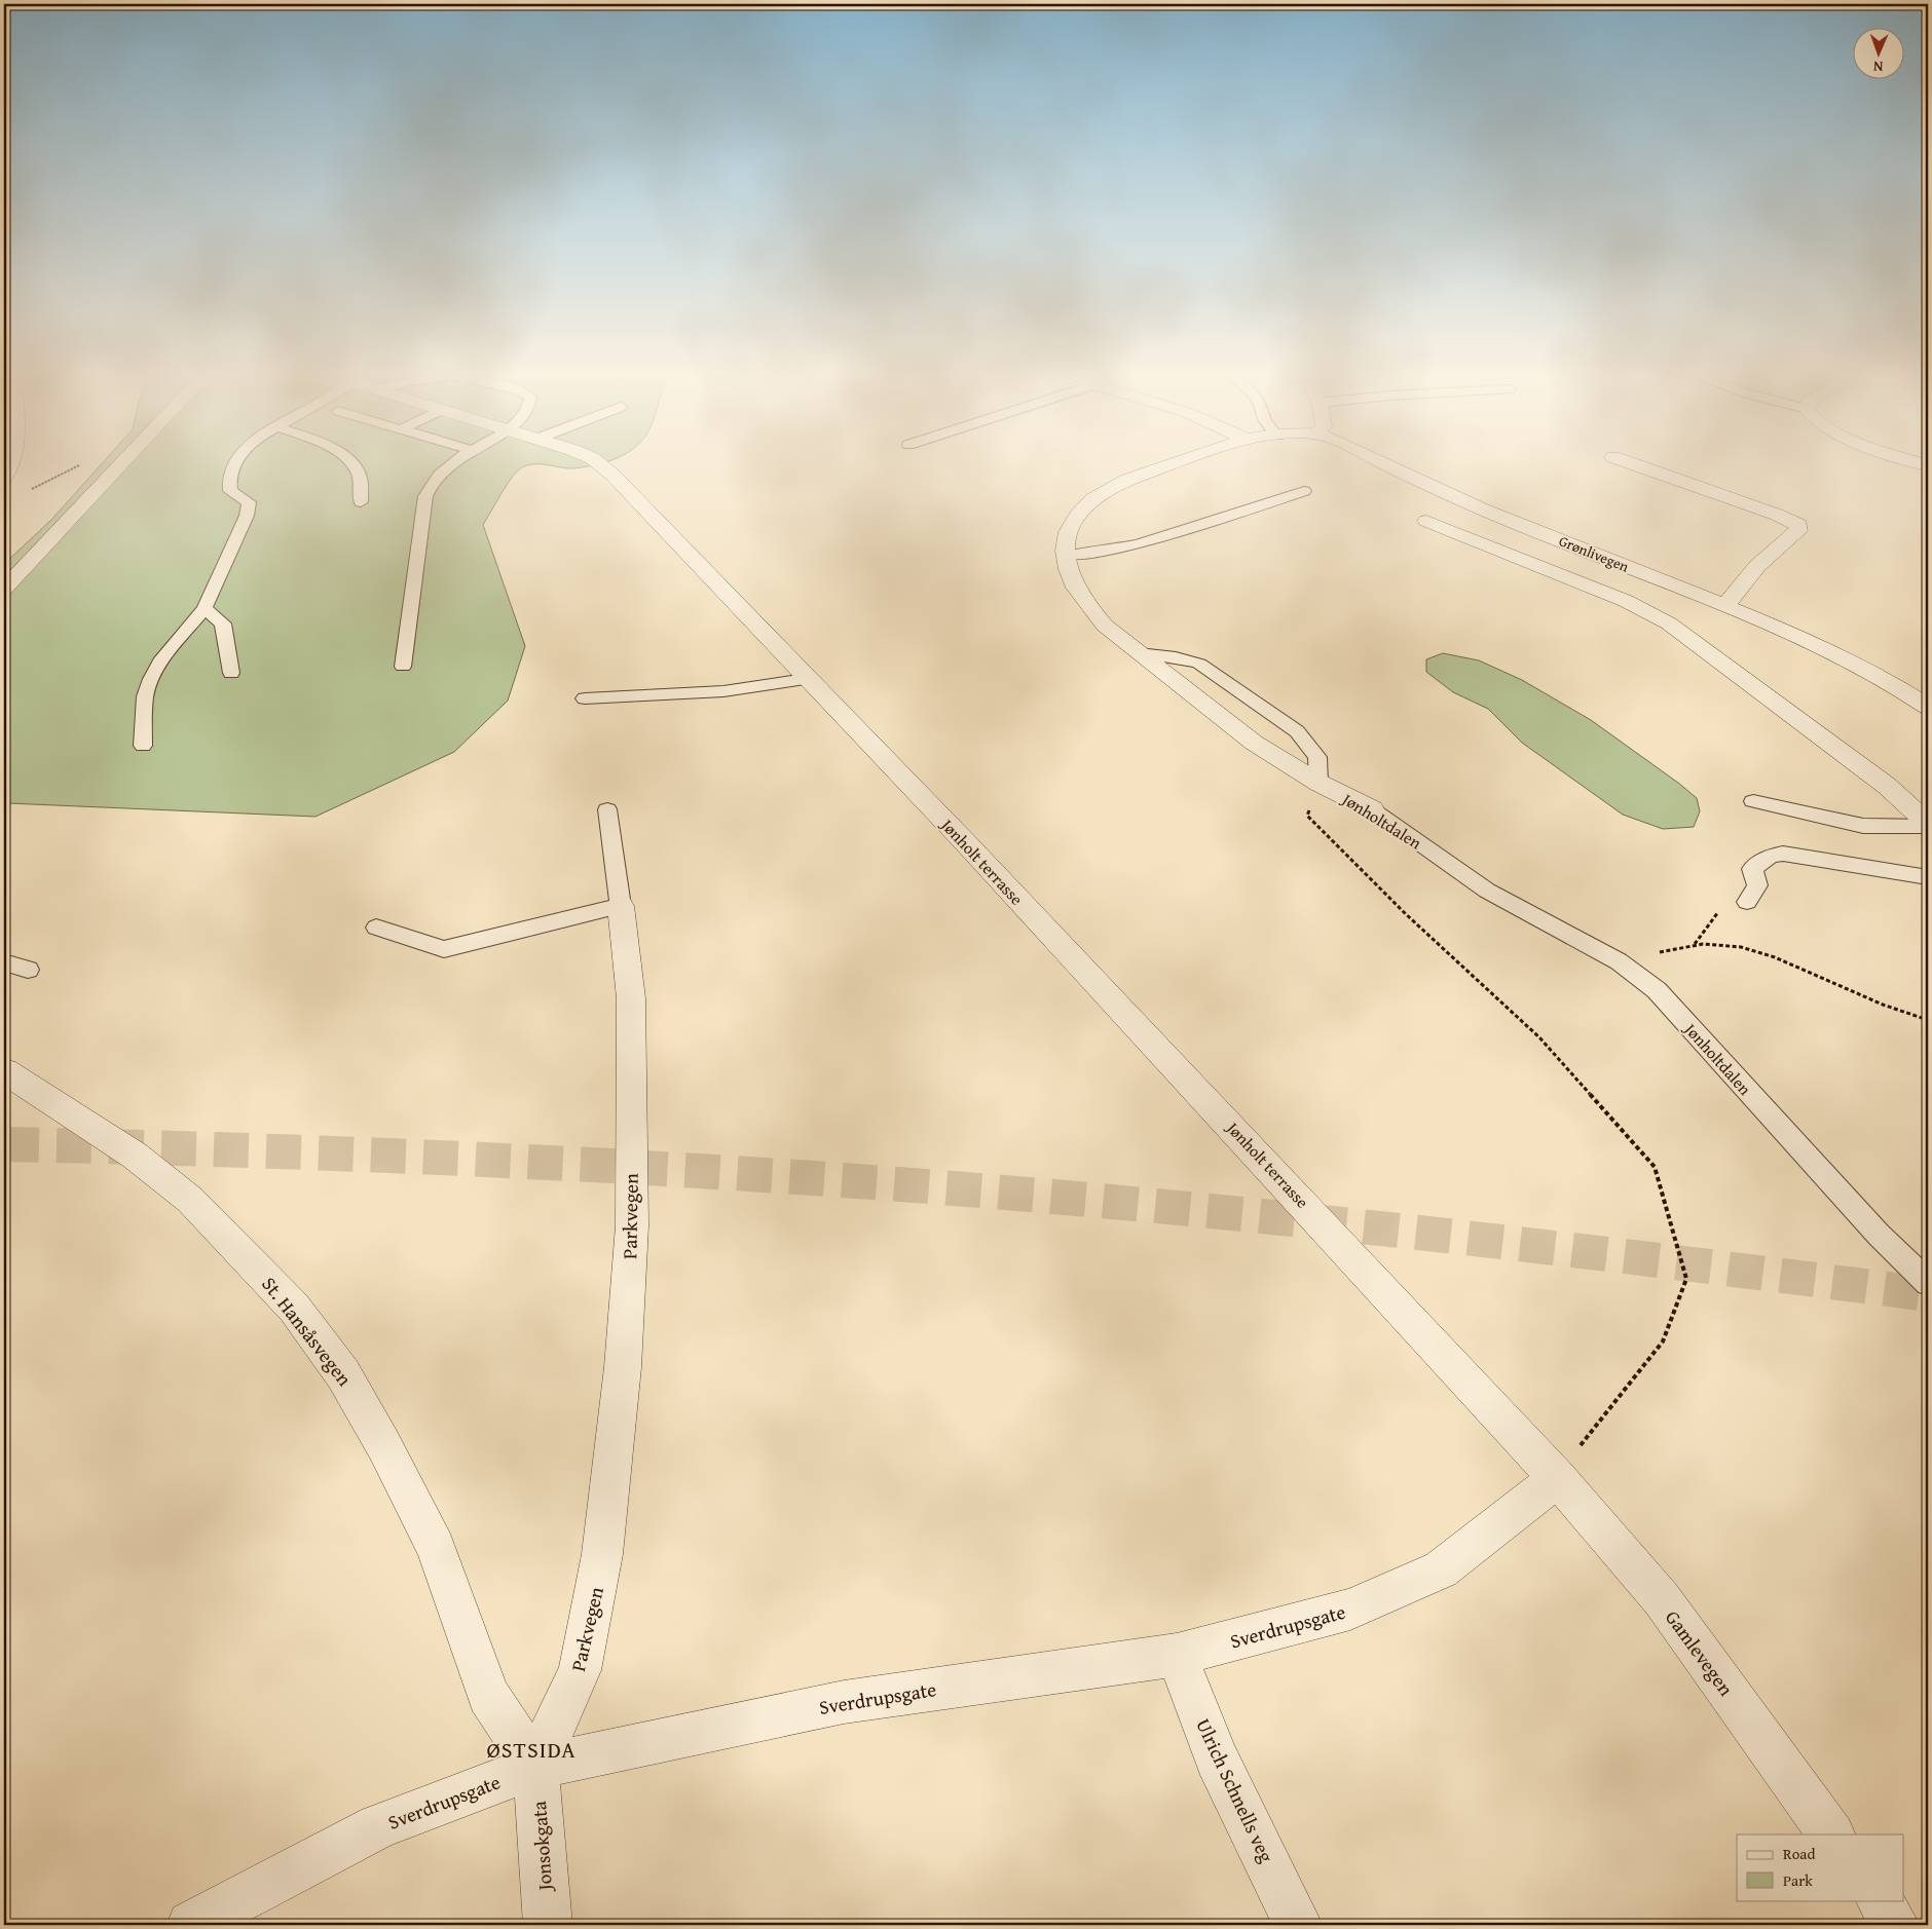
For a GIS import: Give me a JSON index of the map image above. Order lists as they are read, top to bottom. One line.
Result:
{"streets":{"street":["Grønlivegen","Jønholtdalen","Jønholt terrasse","Parkvegen","St. Hansåsvegen","Sverdrupsgate","Gamlevegen","Ulrich Schnells veg","Jonsokgata"]},"crossings":[["Jønholt terrasse","Sverdrupsgate"],["Jønholt terrasse","Gamlevegen"],["Parkvegen","St. Hansåsvegen"],["Parkvegen","Sverdrupsgate"],["Parkvegen","Jonsokgata"],["St. Hansåsvegen","Sverdrupsgate"],["St. Hansåsvegen","Jonsokgata"],["Sverdrupsgate","Gamlevegen"],["Sverdrupsgate","Ulrich Schnells veg"],["Sverdrupsgate","Jonsokgata"]],"districts":["ØSTSIDA"],"legend":["Road","Park"],"north":"bottom"}
